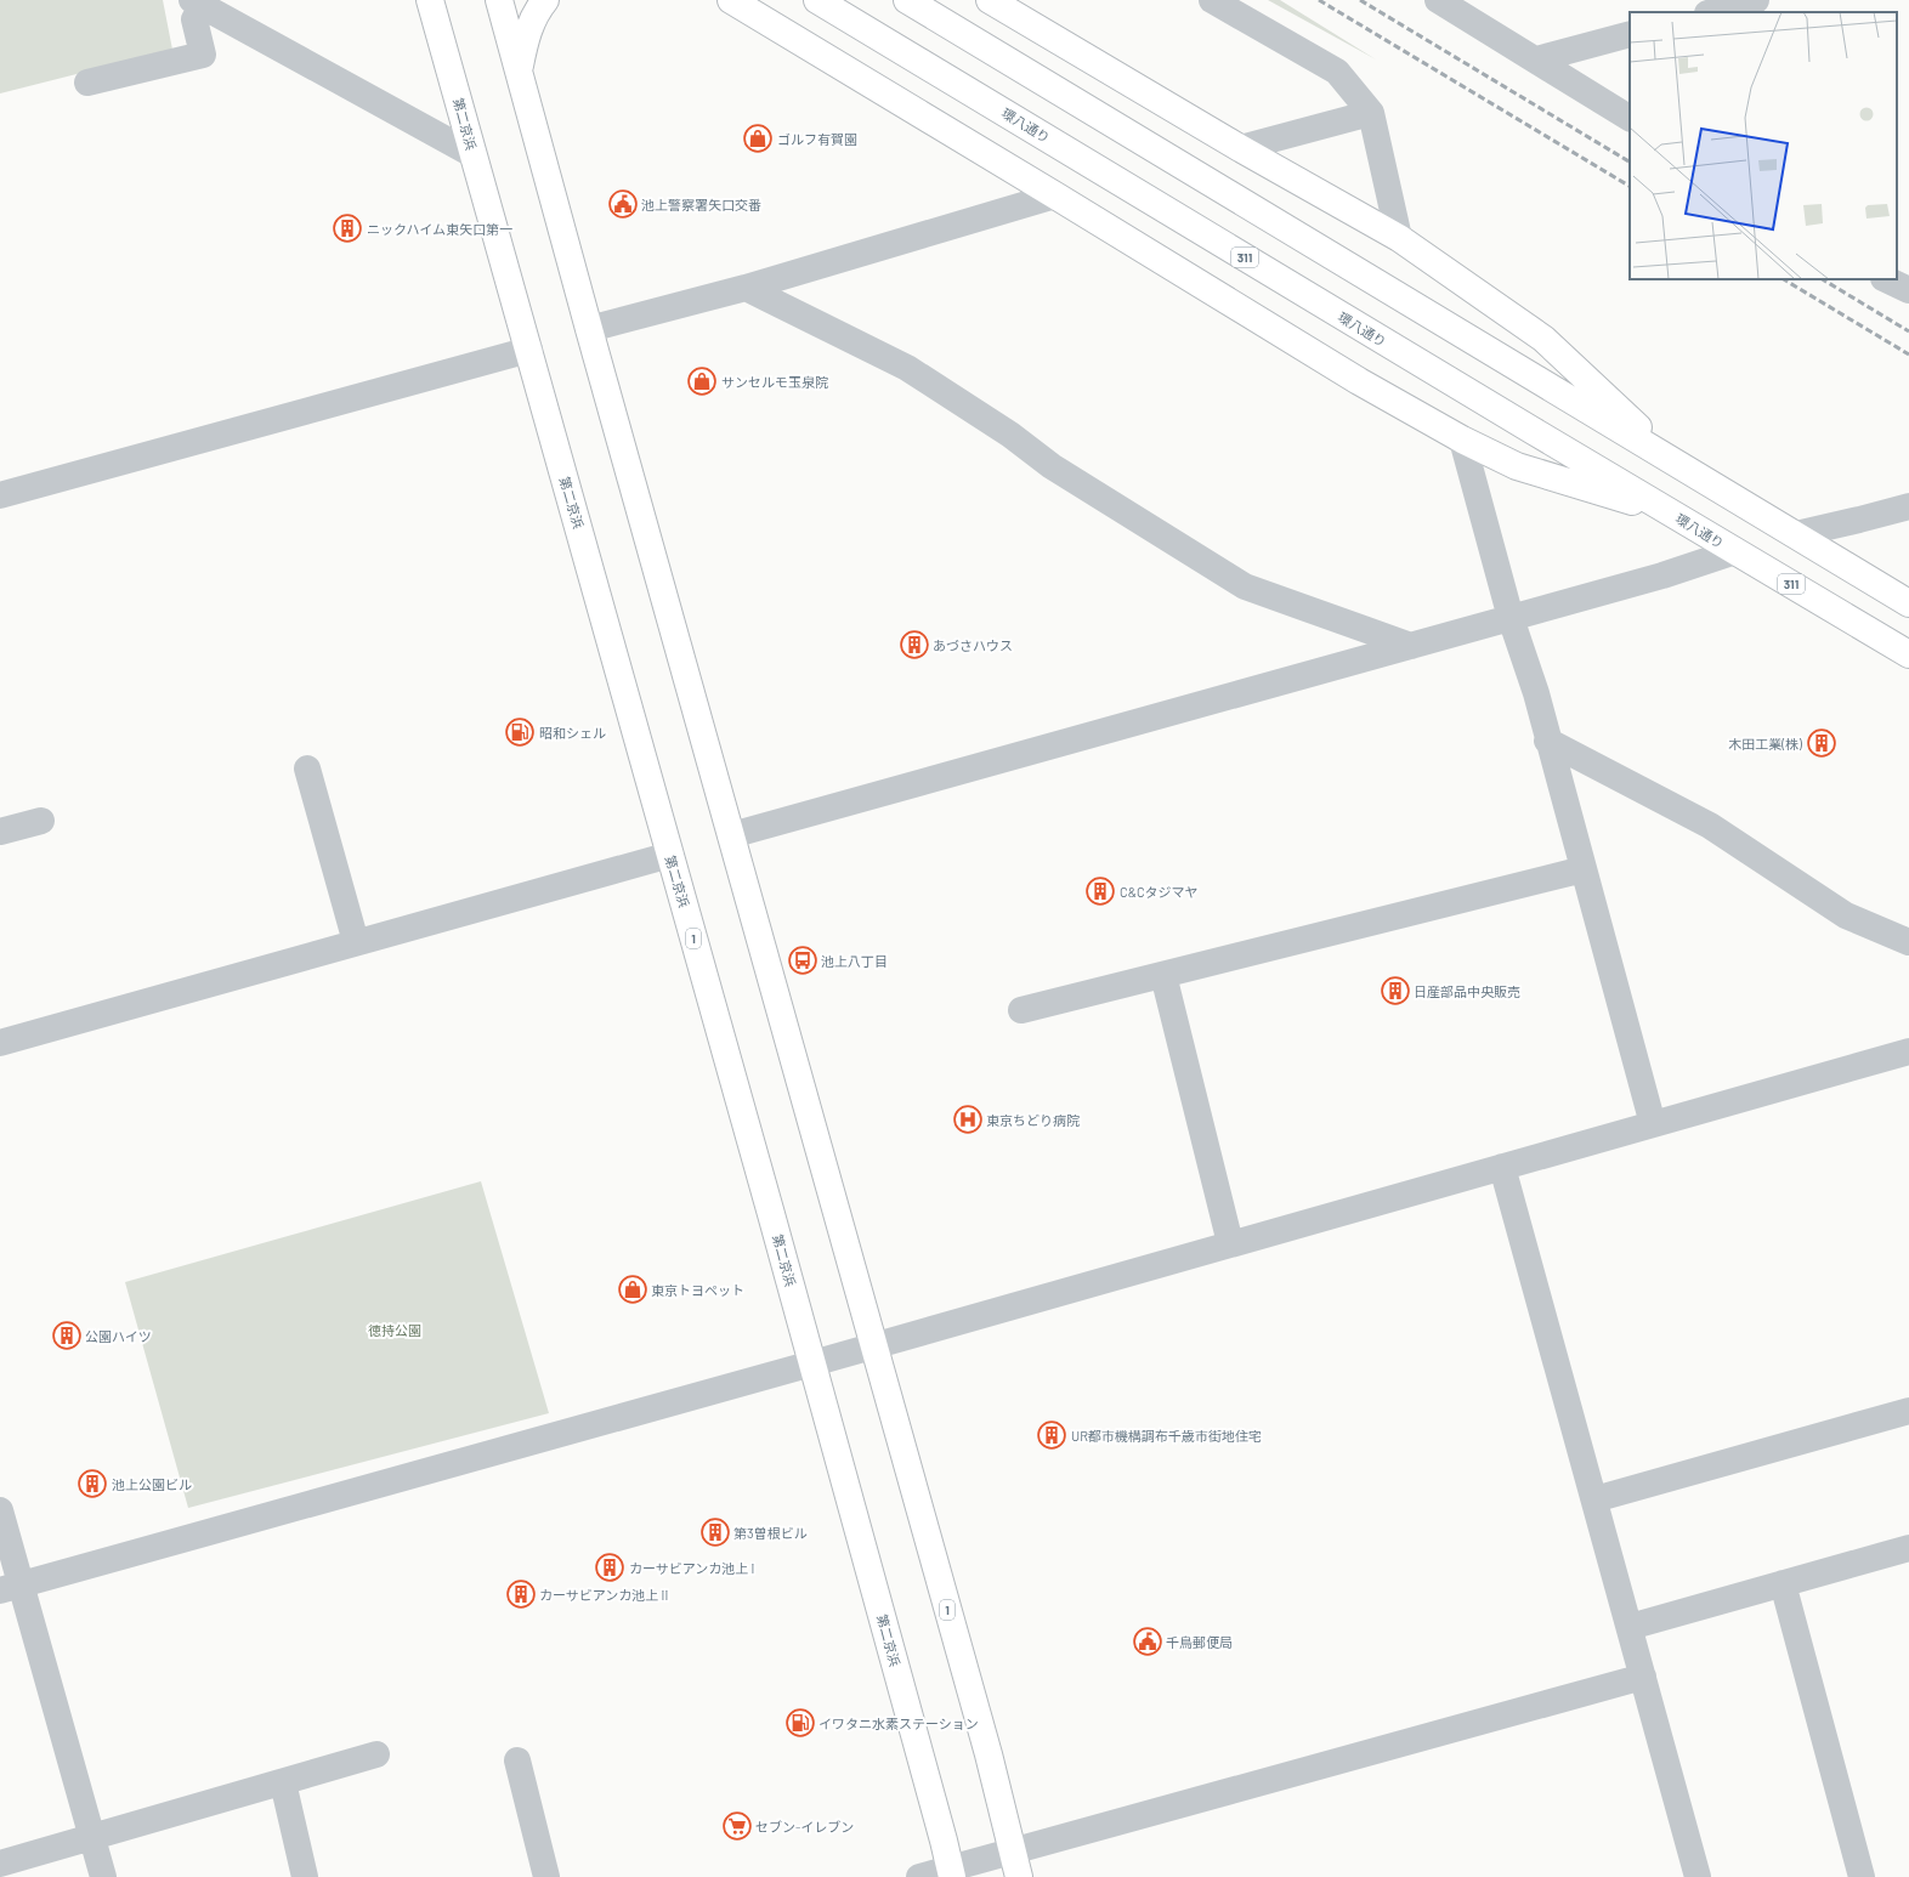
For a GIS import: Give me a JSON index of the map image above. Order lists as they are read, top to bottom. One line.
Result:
{"streets":{"main road":["第二京浜","環八通り","311","1"]},"parks":["徳持公園"],"places":{"shop":["ゴルフ有賀園","サンセルモ玉泉院","東京トヨペット"],"public building":["池上警察署矢口交番","千鳥郵便局"],"building":["ニックハイム東矢口第一","あづさハウス","木田工業(株)","C&Cタジマヤ","日産部品中央販売","公園ハイツ","UR都市機構調布千歳市街地住宅","池上公園ビル","第3曽根ビル","カーサビアンカ池上 I","カーサビアンカ池上 II"],"fuel station":["昭和シェル","イワタニ水素ステーション"],"bus stop":["池上八丁目"],"hospital":["東京ちどり病院"],"supermarket":["セブン-イレブン"]}}
